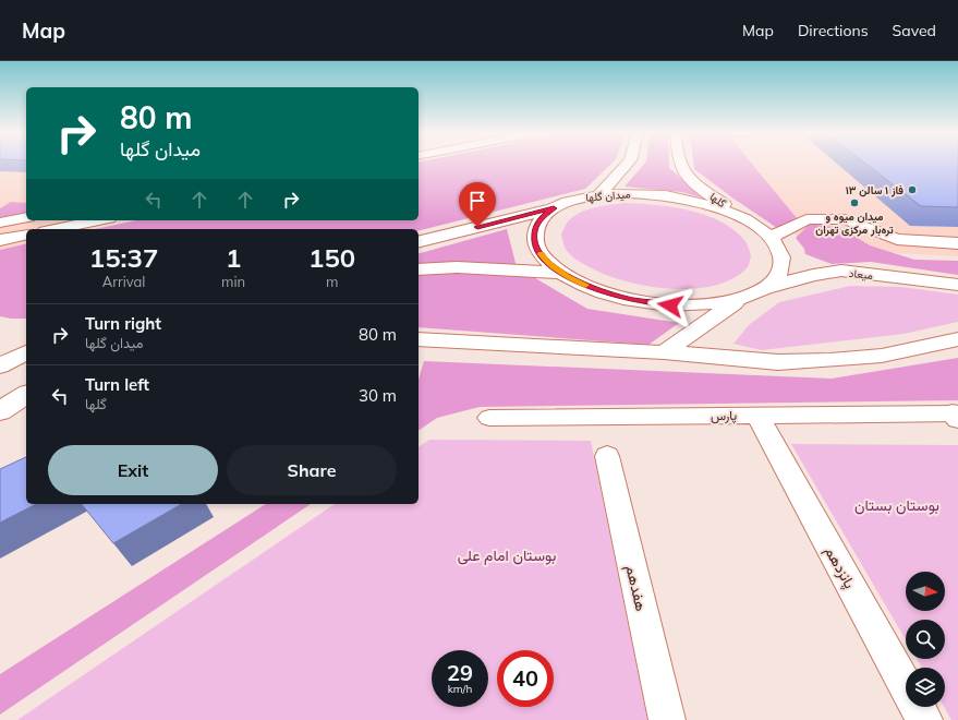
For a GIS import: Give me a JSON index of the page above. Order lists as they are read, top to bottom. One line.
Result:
{"streets":{"street":["میدان گلها","گلها","میعاد","پارس","پانزدهم","هفدهم"]},"crossings":[["میدان گلها","گلها"],["میدان گلها","میعاد"],["پارس","پانزدهم"]],"parks":["بوستان بستان","بوستان امام علی"],"places":["فاز ۱ سالن ۱۳","میدان میوه و تره‌بار مرکزی تهران"],"north":"right","page":{"header":"Map","nav":["Map","Directions","Saved"],"turn":["80 m","میدان گلها"],"eta":["15:37","Arrival","1","min","150","m"],"list":[{"name":"Turn right","note":"میدان گلها","value":"80 m"},{"name":"Turn left","note":"گلها","value":"30 m"}],"buttons":["Exit","Share"],"speed":"29 km/h","limit":"40"}}
